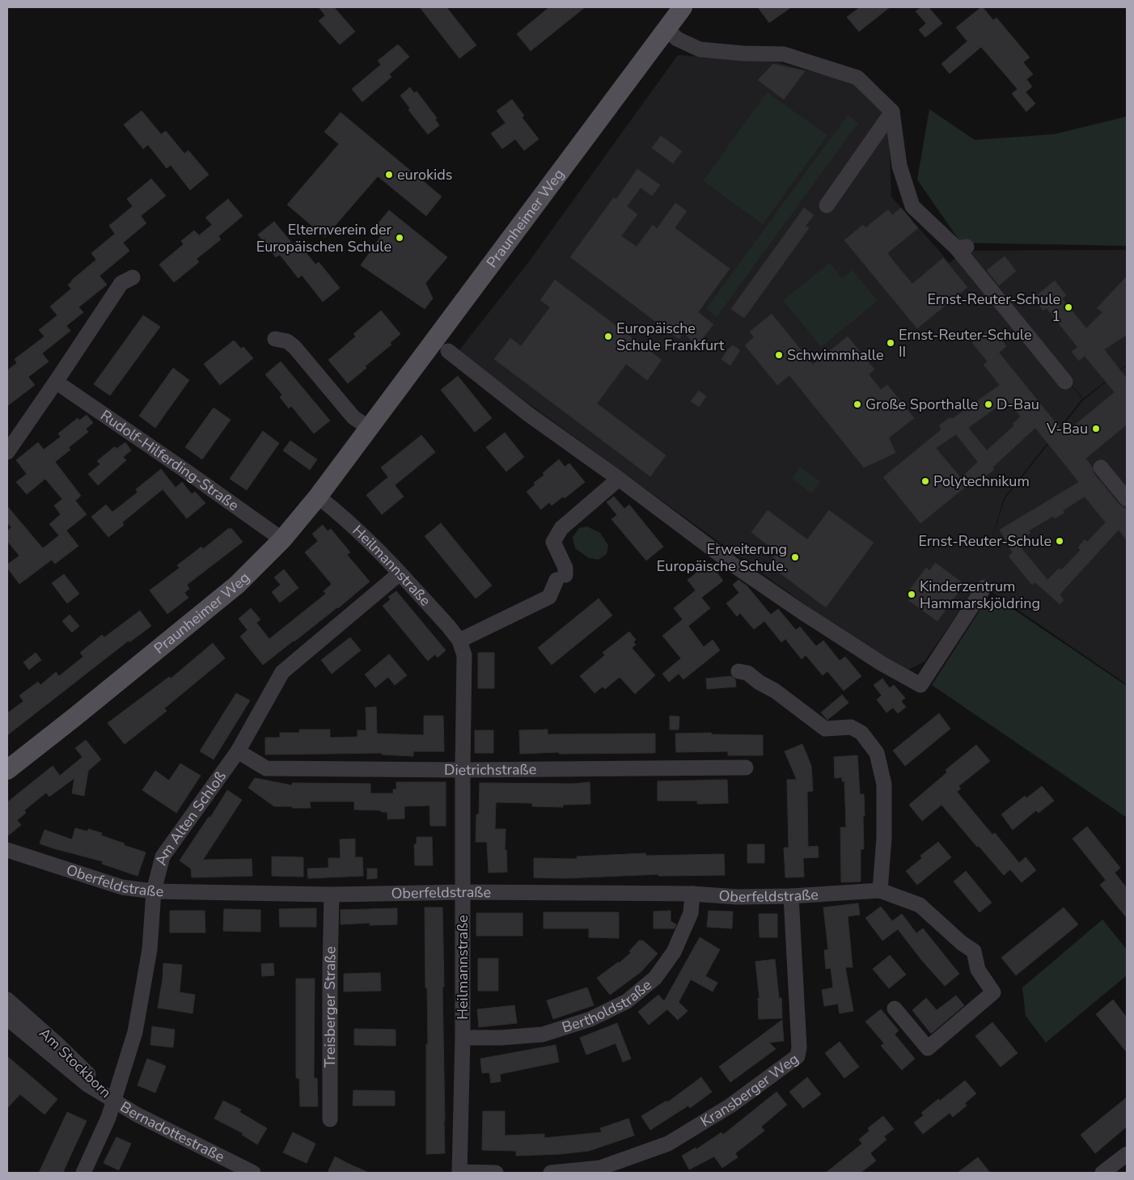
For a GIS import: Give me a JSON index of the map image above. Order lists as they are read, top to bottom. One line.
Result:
{"streets":{"main road":["Praunheimer Weg"],"street":["Rudolf-Hilferding-Straße","Heilmannstraße","Dietrichstraße","Am Alten Schloß","Oberfeldstraße","Bertholdstraße","Treisberger Straße","Am Stockborn","Kransberger Weg","Bernadottestraße"]},"crossings":[["Praunheimer Weg","Rudolf-Hilferding-Straße"],["Praunheimer Weg","Heilmannstraße"],["Heilmannstraße","Dietrichstraße"],["Heilmannstraße","Am Alten Schloß"],["Heilmannstraße","Oberfeldstraße"],["Heilmannstraße","Bertholdstraße"],["Dietrichstraße","Am Alten Schloß"],["Am Alten Schloß","Oberfeldstraße"],["Am Alten Schloß","Am Stockborn"],["Am Alten Schloß","Bernadottestraße"],["Oberfeldstraße","Bertholdstraße"],["Oberfeldstraße","Treisberger Straße"],["Oberfeldstraße","Kransberger Weg"],["Am Stockborn","Bernadottestraße"]],"places":["eurokids","Elternverein der Europäischen Schule","Ernst-Reuter-Schule 1","Europäische Schule Frankfurt","Ernst-Reuter-Schule II","Schwimmhalle","Große Sporthalle","D-Bau","V-Bau","Polytechnikum","Ernst-Reuter-Schule","Erweiterung Europäische Schule.","Kinderzentrum Hammarskjöldring"]}
